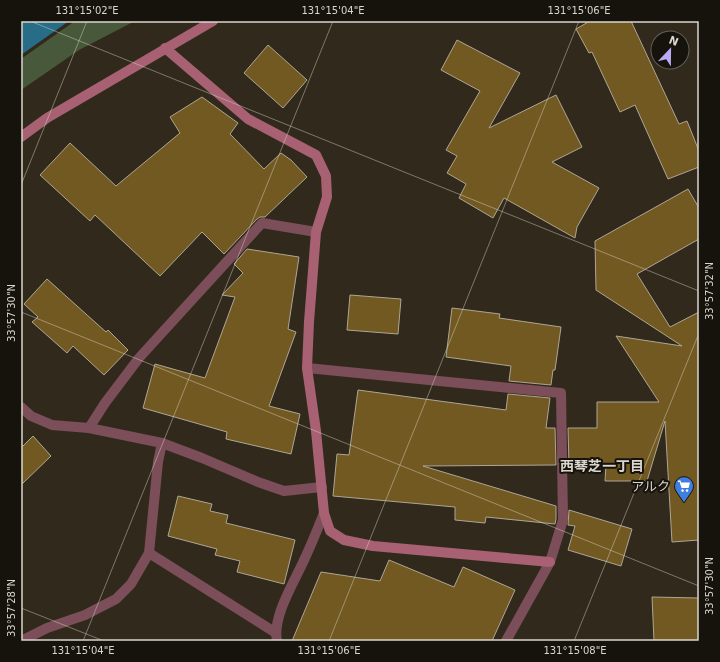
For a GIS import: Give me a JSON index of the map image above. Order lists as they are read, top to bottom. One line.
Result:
{"districts":["西琴芝一丁目"],"places":{"supermarket":["アルク"]},"north":"top","coordinates":["131°15'02\"E","131°15'04\"E","131°15'06\"E","33°57'32\"N","33°57'30\"N","33°57'28\"N","131°15'08\"E"]}
